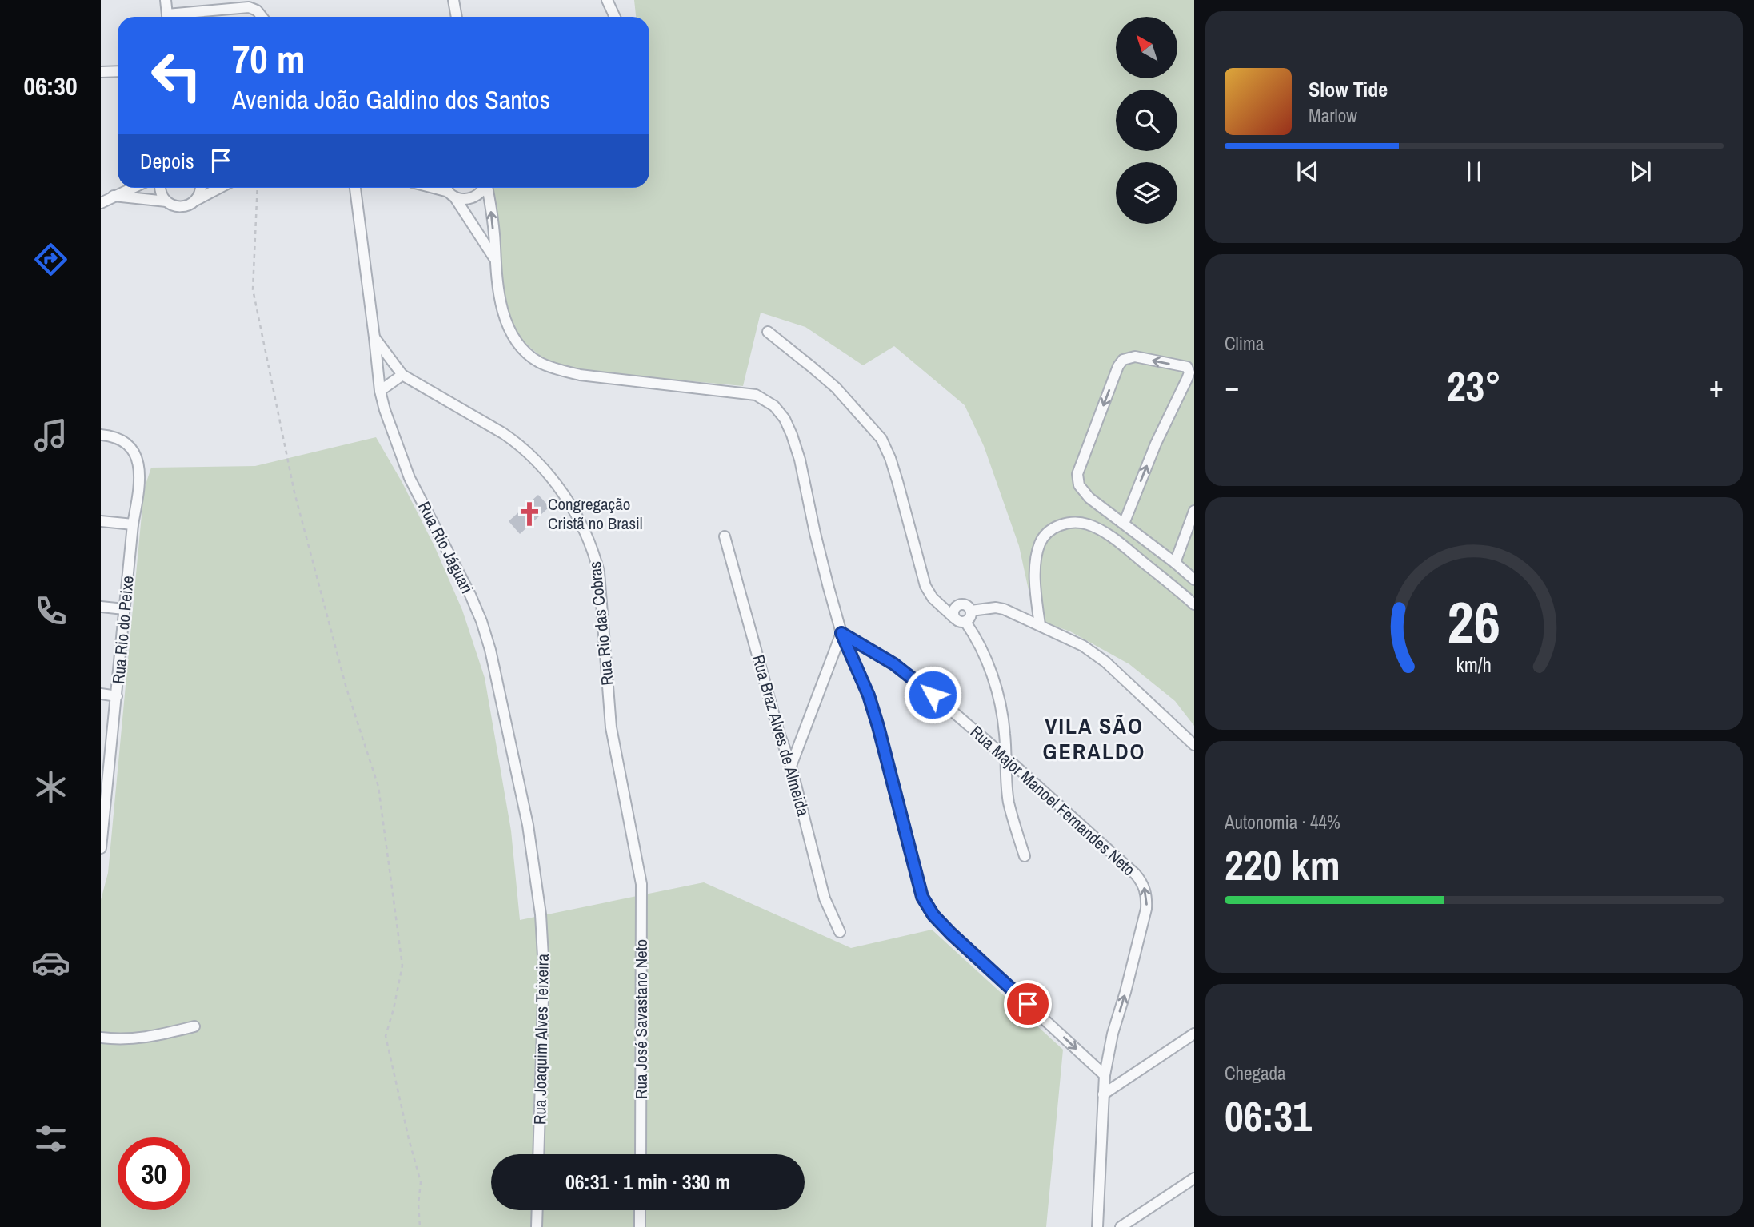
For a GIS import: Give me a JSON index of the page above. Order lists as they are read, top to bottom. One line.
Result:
{"streets":{"street":["Rua Rio Jáguari","Rua Rio das Cobras","Rua Rio do Peixe","Rua Braz Alves de Almeida","Rua Major Manoel Fernandes Neto","Rua José Savastano Neto","Rua Joaquim Alves Teixeira"]},"crossings":[["Rua Rio Jáguari","Rua Rio das Cobras"],["Rua Rio Jáguari","Rua Joaquim Alves Teixeira"],["Rua Rio das Cobras","Rua José Savastano Neto"]],"districts":["VILA SÃO GERALDO"],"places":{"church":["Congregação Cristã no Brasil"]},"north":"top left","page":{"tabs":"06:30","turn":["70 m","Avenida João Galdino dos Santos"],"song":["Slow Tide","Marlow"],"then":"Depois","tile":["Clima",["Autonomia · 44%","220 km"],["Chegada","06:31"]],"heat":["−","23°","+"],"limit":"30","trip":"06:31 · 1 min · 330 m","gauge":["26","km/h"]}}
